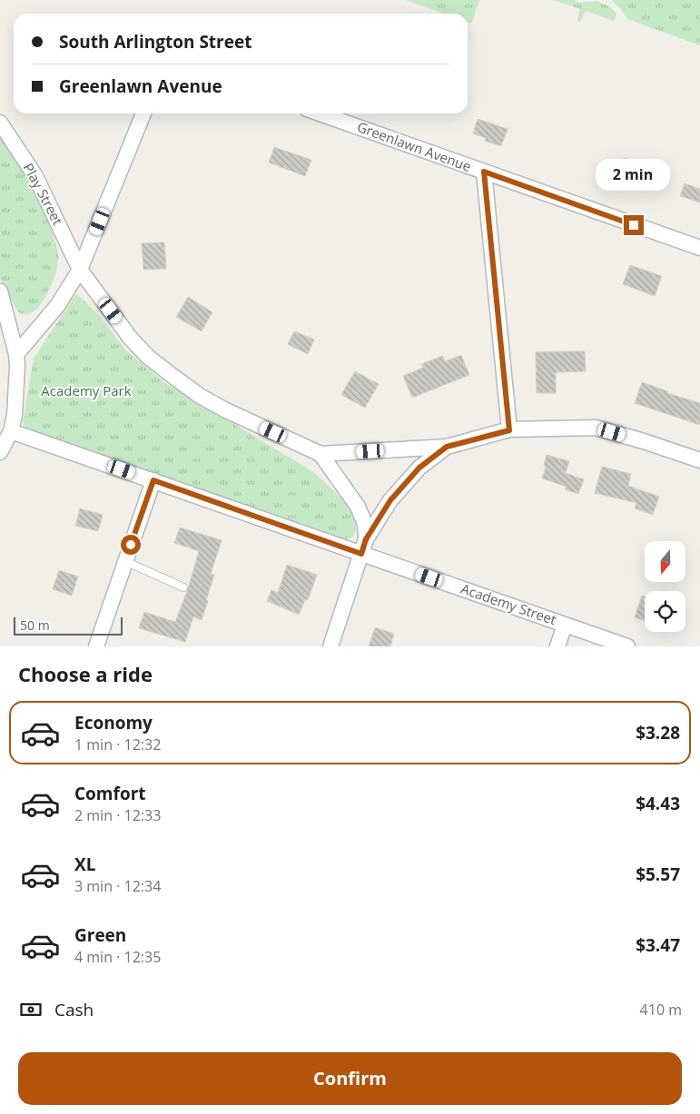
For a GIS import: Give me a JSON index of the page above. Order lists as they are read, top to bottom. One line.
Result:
{"streets":{"street":["Greenlawn Avenue","Play Street","Academy Street"]},"parks":["Academy Park"],"scale_bar":"50 m","north":"bottom","page":{"banner":["South Arlington Street","Greenlawn Avenue"],"bubble":"2 min","scale":"50 m","heading":"Choose a ride","list":[{"name":"Economy","note":"1 min · 12:32","value":"$3.28"},{"name":"Comfort","note":"2 min · 12:33","value":"$4.43"},{"name":"XL","note":"3 min · 12:34","value":"$5.57"},{"name":"Green","note":"4 min · 12:35","value":"$3.47"}],"pay":["Cash","410 m"],"buttons":"Confirm"}}
